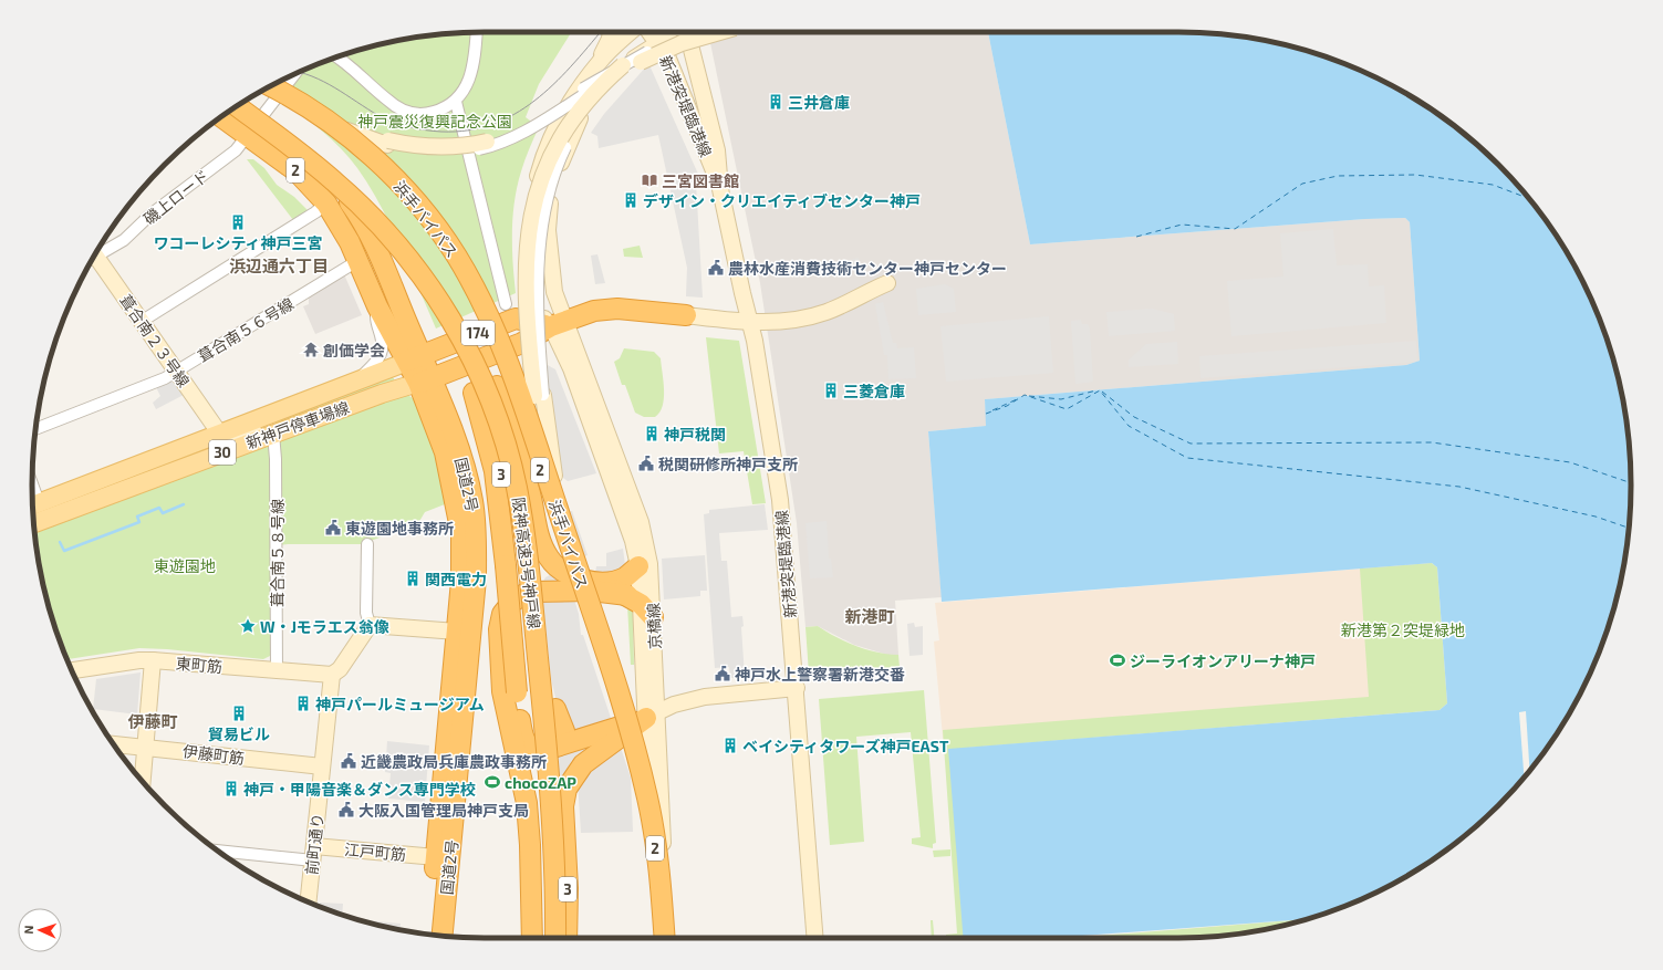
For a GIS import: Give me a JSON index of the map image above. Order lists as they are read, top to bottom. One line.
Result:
{"streets":{"highway":["2","浜手バイパス","174","3","国道2号","阪神高速3号神戸線"],"main road":["新神戸停車場線","30"],"street":["新港突堤臨港線","磯上ロード","葺合南５６号線","葺合南２３号線","葺合南５８号線","京橋線","東町筋","伊藤町筋","前町通り","江戸町筋"]},"crossings":[["磯上ロード","国道2号"],["葺合南５６号線","葺合南２３号線"],["葺合南５６号線","国道2号"],["174","新神戸停車場線"],["174","国道2号"],["174","京橋線"],["葺合南２３号線","新神戸停車場線"],["新神戸停車場線","国道2号"],["新神戸停車場線","葺合南５８号線"],["3","阪神高速3号神戸線"],["3","京橋線"],["国道2号","江戸町筋"],["葺合南５８号線","東町筋"],["東町筋","前町通り"],["伊藤町筋","前町通り"],["前町通り","江戸町筋"]],"districts":["浜辺通六丁目","新港町","伊藤町"],"parks":["神戸震災復興記念公園","東遊園地","新港第２突堤緑地"],"places":{"building":["三井倉庫","デザイン・クリエイティブセンター神戸","ワコーレシティ神戸三宮","三菱倉庫","神戸税関","関西電力","神戸パールミュージアム","貿易ビル","ベイシティタワーズ神戸EAST","神戸・甲陽音楽＆ダンス専門学校"],"library":["三宮図書館"],"public building":["農林水産消費技術センター神戸センター","税関研修所神戸支所","東遊園地事務所","神戸水上警察署新港交番","近畿農政局兵庫農政事務所","大阪入国管理局神戸支局"],"temple":["創価学会"],"place":["W・Jモラエス翁像"],"sports":["ジーライオンアリーナ神戸","chocoZAP"]},"north":"left"}
